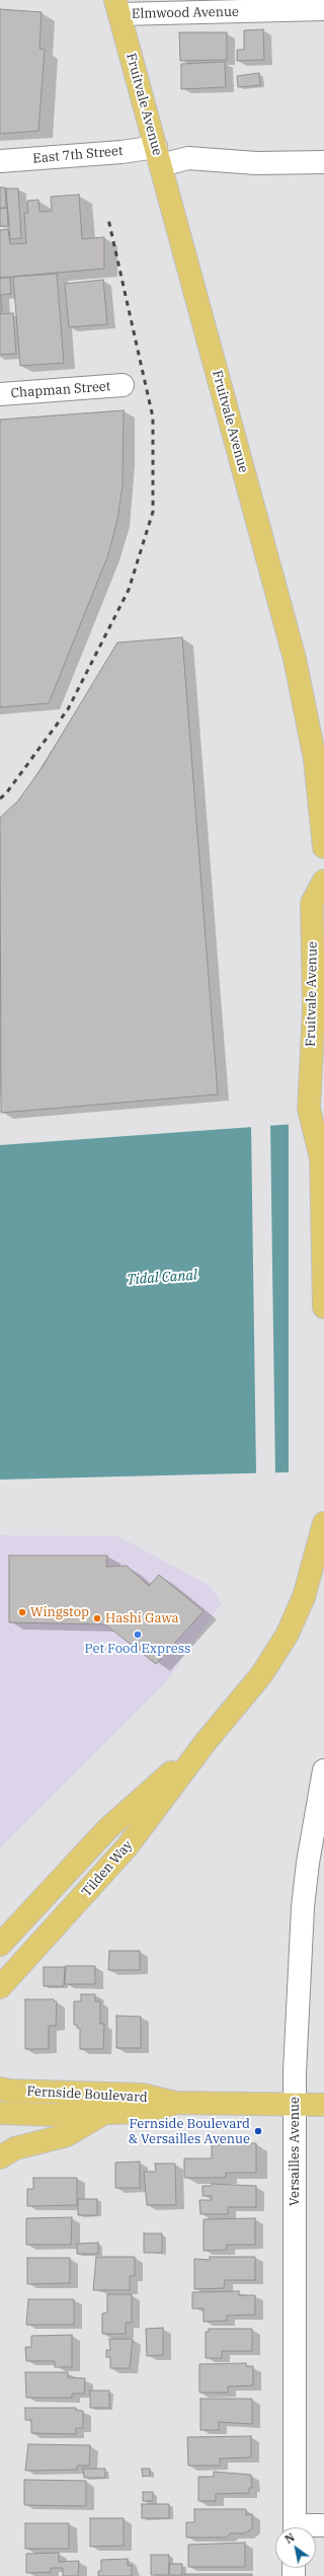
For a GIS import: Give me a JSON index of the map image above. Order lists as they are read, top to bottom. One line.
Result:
{"streets":{"main road":["Fruitvale Avenue","Tilden Way","Fernside Boulevard"],"street":["Elmwood Avenue","East 7th Street","Chapman Street","Versailles Avenue"]},"crossings":[["Elmwood Avenue","Fruitvale Avenue"],["Fruitvale Avenue","East 7th Street"],["Fernside Boulevard","Versailles Avenue"]],"water":["Tidal Canal"],"places":["Wingstop","Hashi Gawa","Pet Food Express","Fernside Boulevard & Versailles Avenue"],"north":"top left"}
